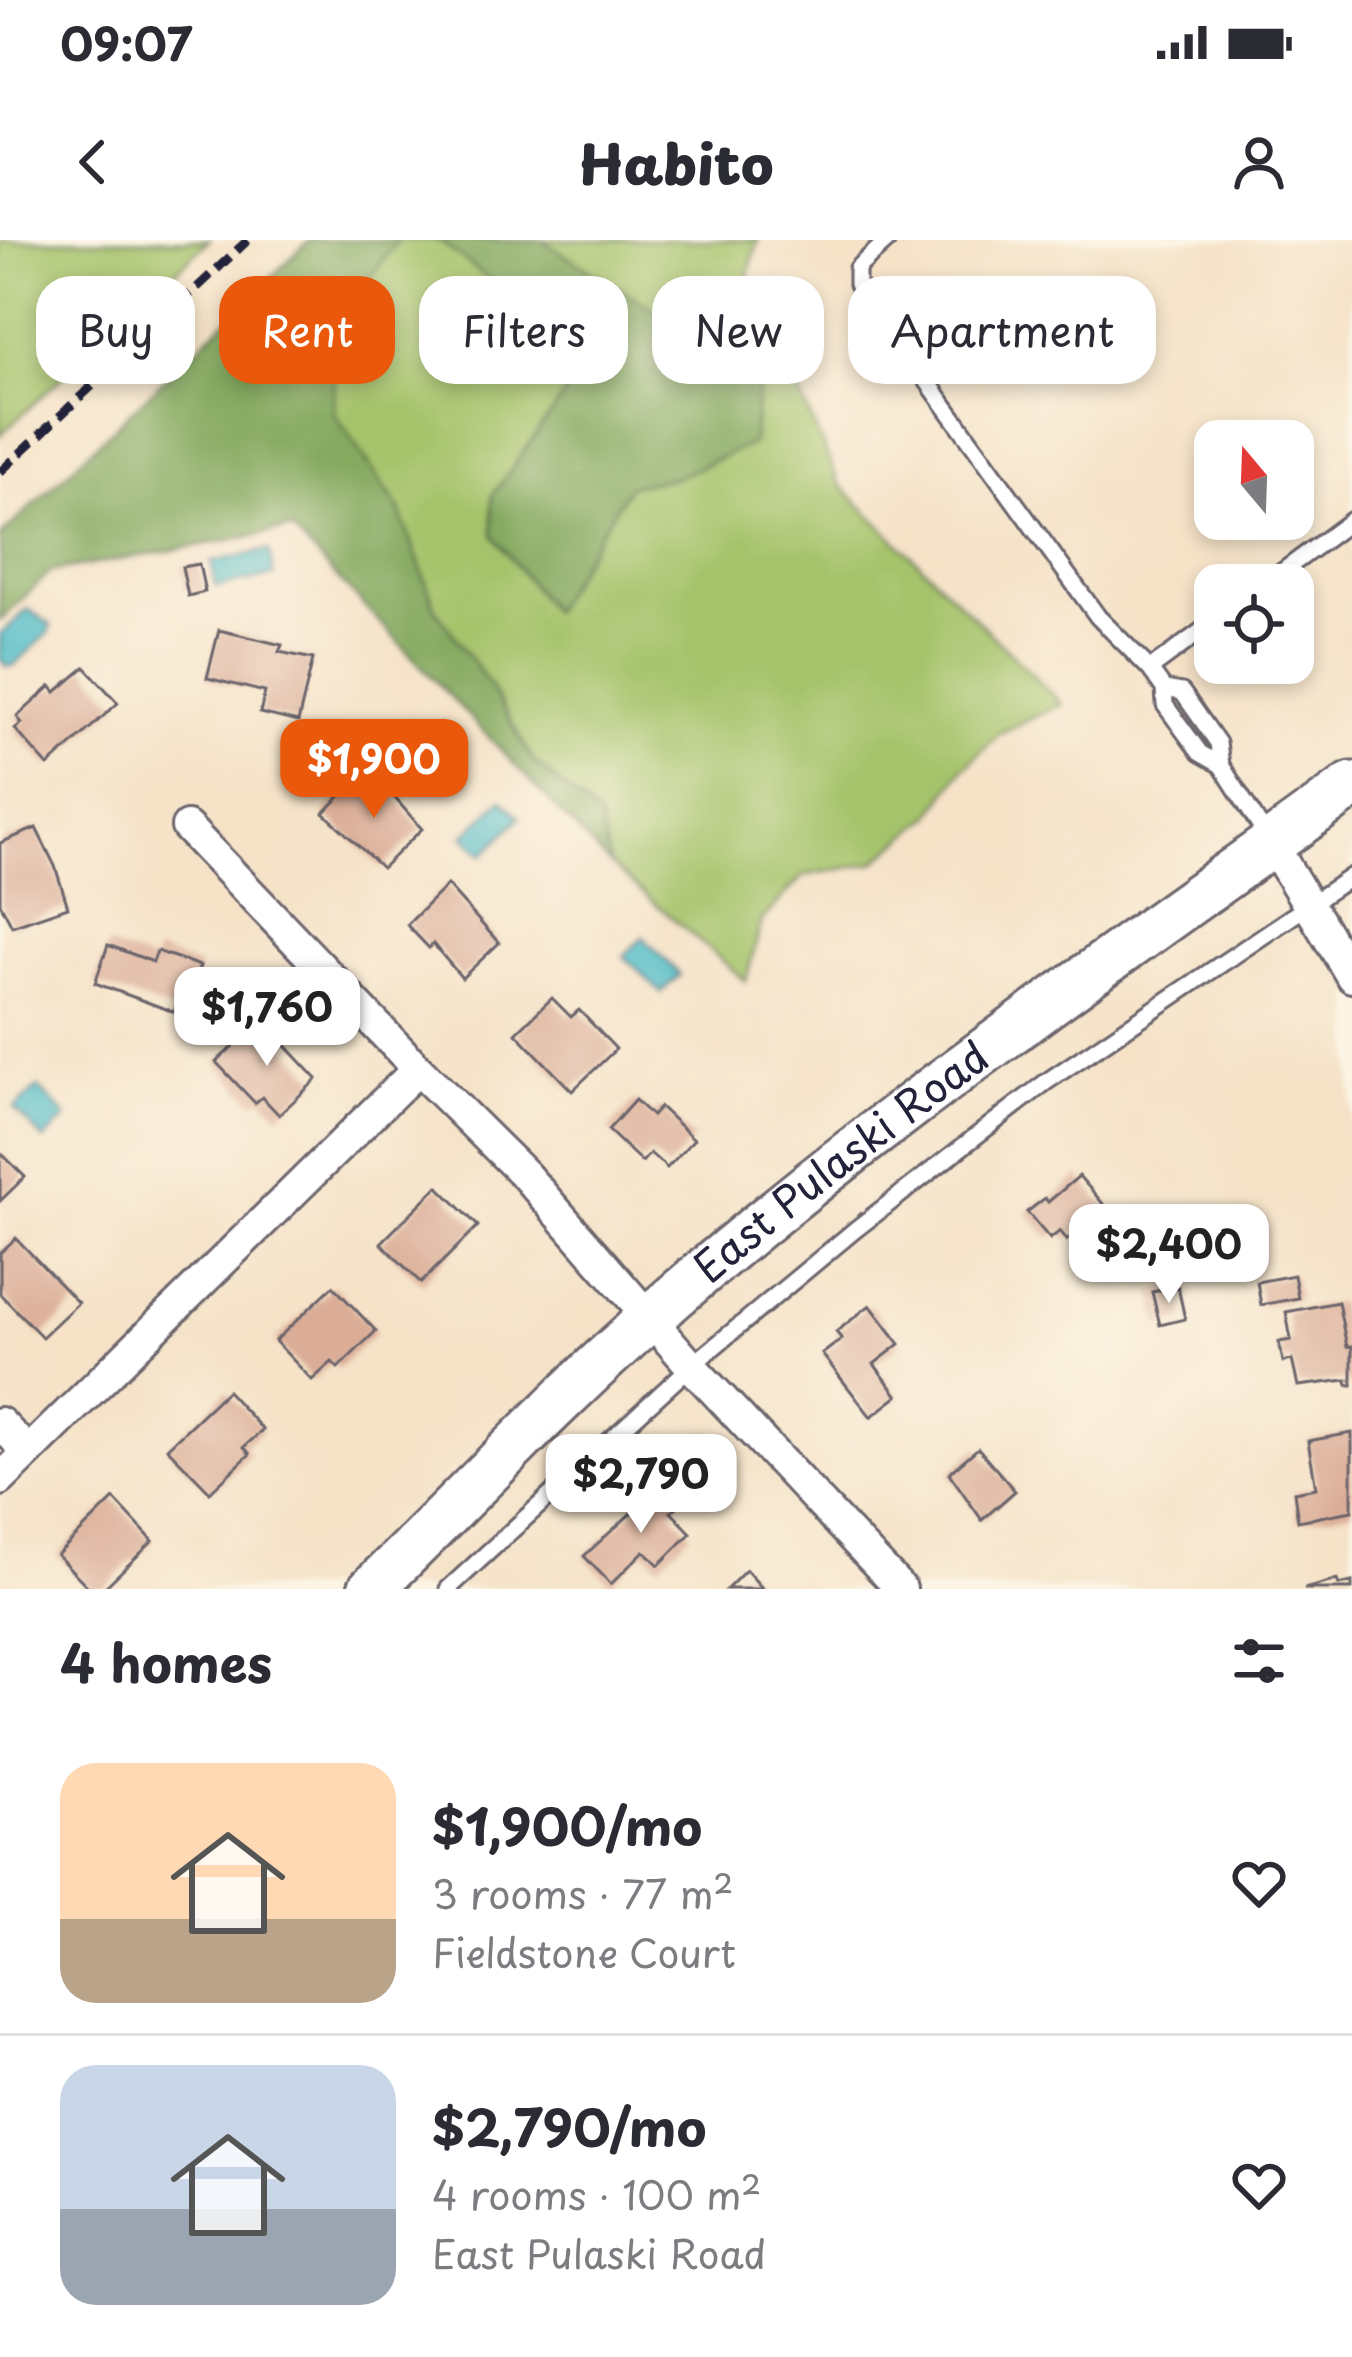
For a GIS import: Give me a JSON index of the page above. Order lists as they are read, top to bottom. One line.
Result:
{"streets":{"main road":["East Pulaski Road"]},"north":"top","page":{"status":"09:07","header":"Habito","chip":["Buy","Rent","Filters","New","Apartment"],"price":["$1,900","$1,760","$2,400","$2,790"],"heading":"4 homes","list":[{"name":"$1,900/mo","note":"3 rooms · 77 m² · Fieldstone Court"},{"name":"$2,790/mo","note":"4 rooms · 100 m² · East Pulaski Road"}]}}
